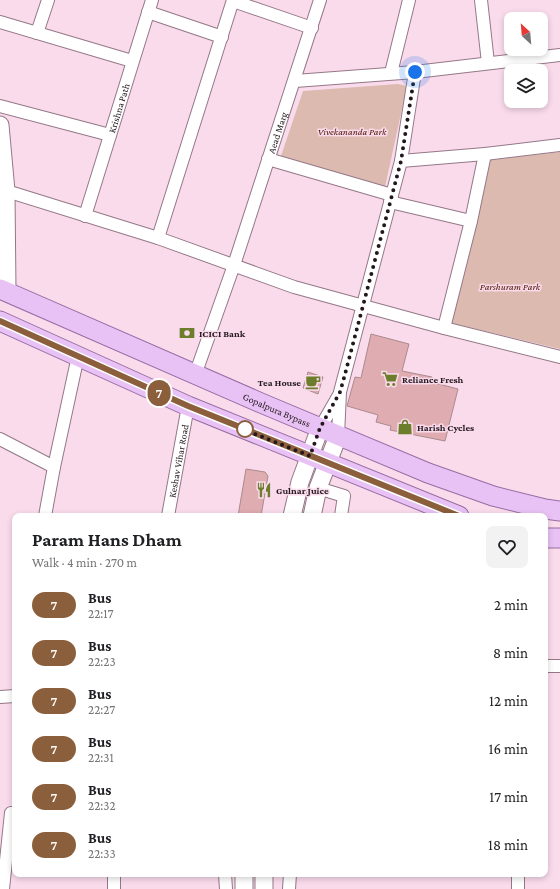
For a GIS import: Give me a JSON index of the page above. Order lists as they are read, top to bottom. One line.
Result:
{"streets":{"main road":["Gopalpura Bypass"],"street":["Krishna Path","Aead Marg","Keshav Vihar Road"]},"crossings":[["Aead Marg","Gopalpura Bypass"]],"parks":["Vivekananda Park","Parshuram Park"],"places":{"bank":["ICICI Bank"],"supermarket":["Reliance Fresh"],"cafe":["Tea House"],"shop":["Harish Cycles"],"restaurant":["Gulnar Juice"]},"lines":["bus line 7"],"north":"top left","page":{"on_map":"7","heading":["Param Hans Dham","Walk · 4 min · 270 m"],"list":[{"mark":"7","name":"Bus","note":"22:17","value":"2 min"},{"mark":"7","name":"Bus","note":"22:23","value":"8 min"},{"mark":"7","name":"Bus","note":"22:27","value":"12 min"},{"mark":"7","name":"Bus","note":"22:31","value":"16 min"},{"mark":"7","name":"Bus","note":"22:32","value":"17 min"},{"mark":"7","name":"Bus","note":"22:33","value":"18 min"}]}}
